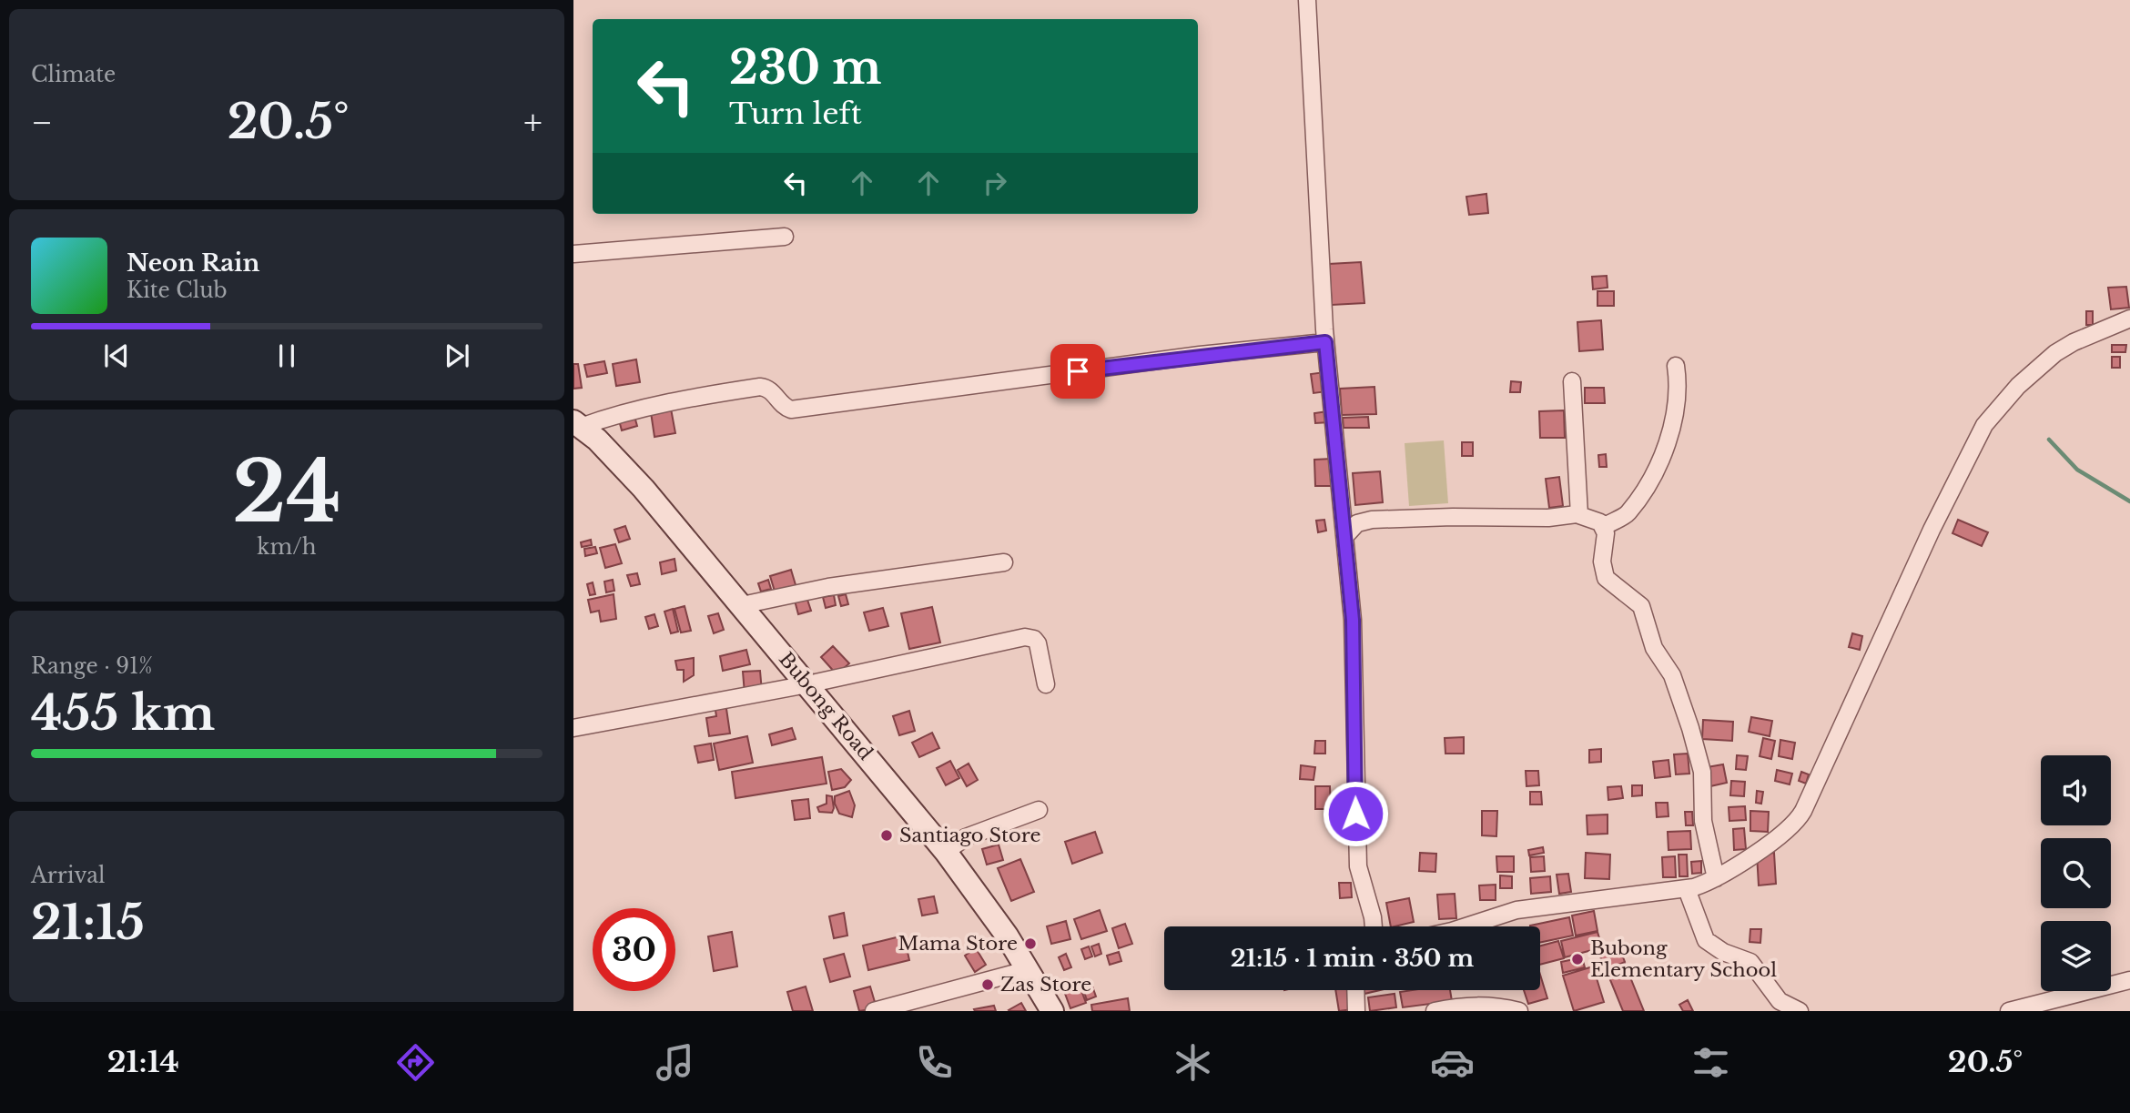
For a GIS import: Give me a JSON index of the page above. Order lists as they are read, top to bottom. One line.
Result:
{"streets":{"main road":["Bubong Road"]},"places":["Santiago Store","Mama Store","Bubong Elementary School","Zas Store"],"page":{"tile":["Climate",["24","km/h"],["Range · 91%","455 km"],["Arrival","21:15"]],"turn":["230 m","Turn left"],"heat":["−","20.5°","+"],"song":["Neon Rain","Kite Club"],"limit":"30","trip":"21:15 · 1 min · 350 m","tabs":["21:14","20.5°"]}}
